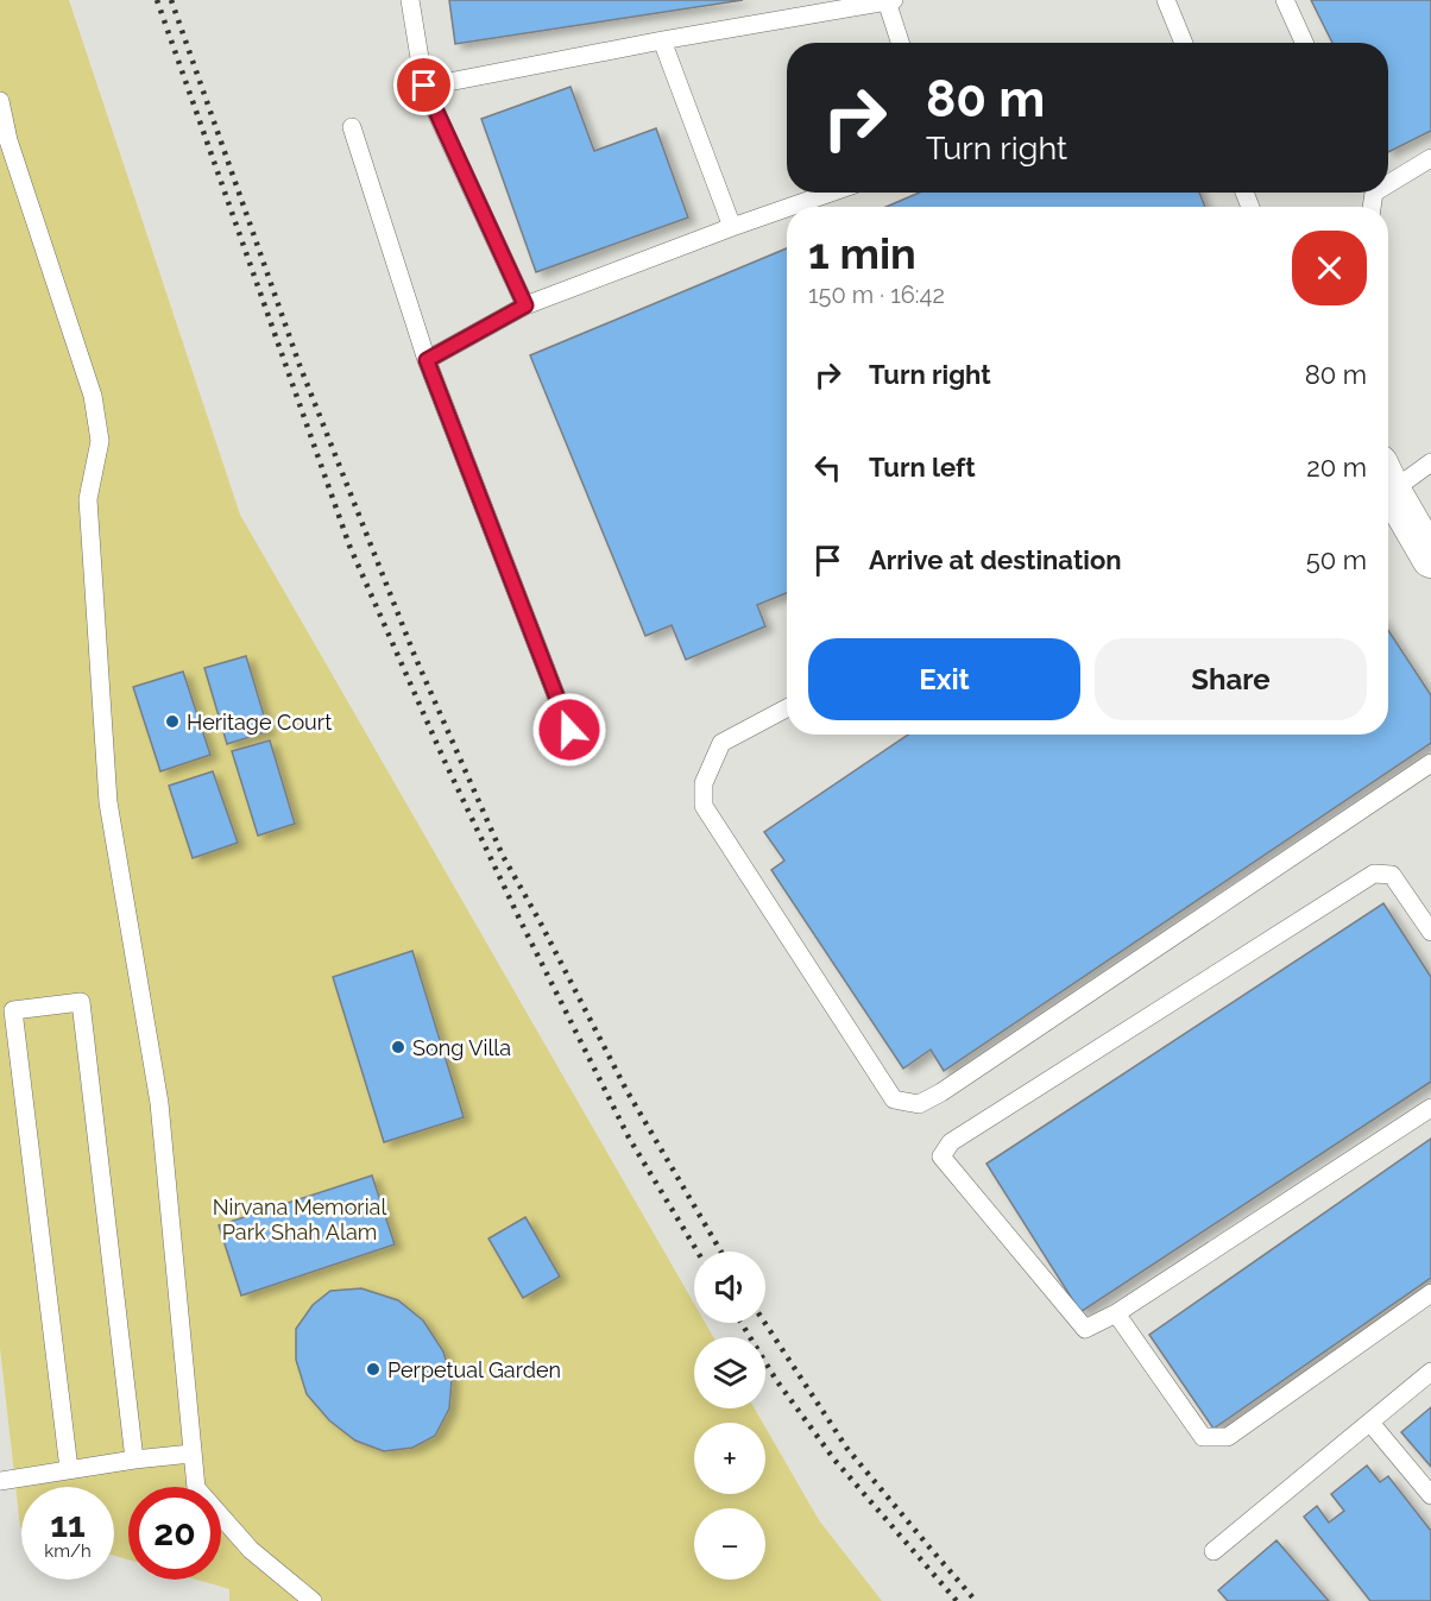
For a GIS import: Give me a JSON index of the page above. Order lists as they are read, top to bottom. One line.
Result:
{"parks":["Nirvana Memorial Park Shah Alam"],"places":["Heritage Court","Song Villa","Perpetual Garden"],"page":{"turn":["80 m","Turn right"],"heading":["1 min","150 m · 16:42"],"list":[{"name":"Turn right","value":"80 m"},{"name":"Turn left","value":"20 m"},{"name":"Arrive at destination","value":"50 m"}],"buttons":["Exit","Share"],"map_buttons":["+","−"],"speed":"11 km/h","limit":"20"}}
